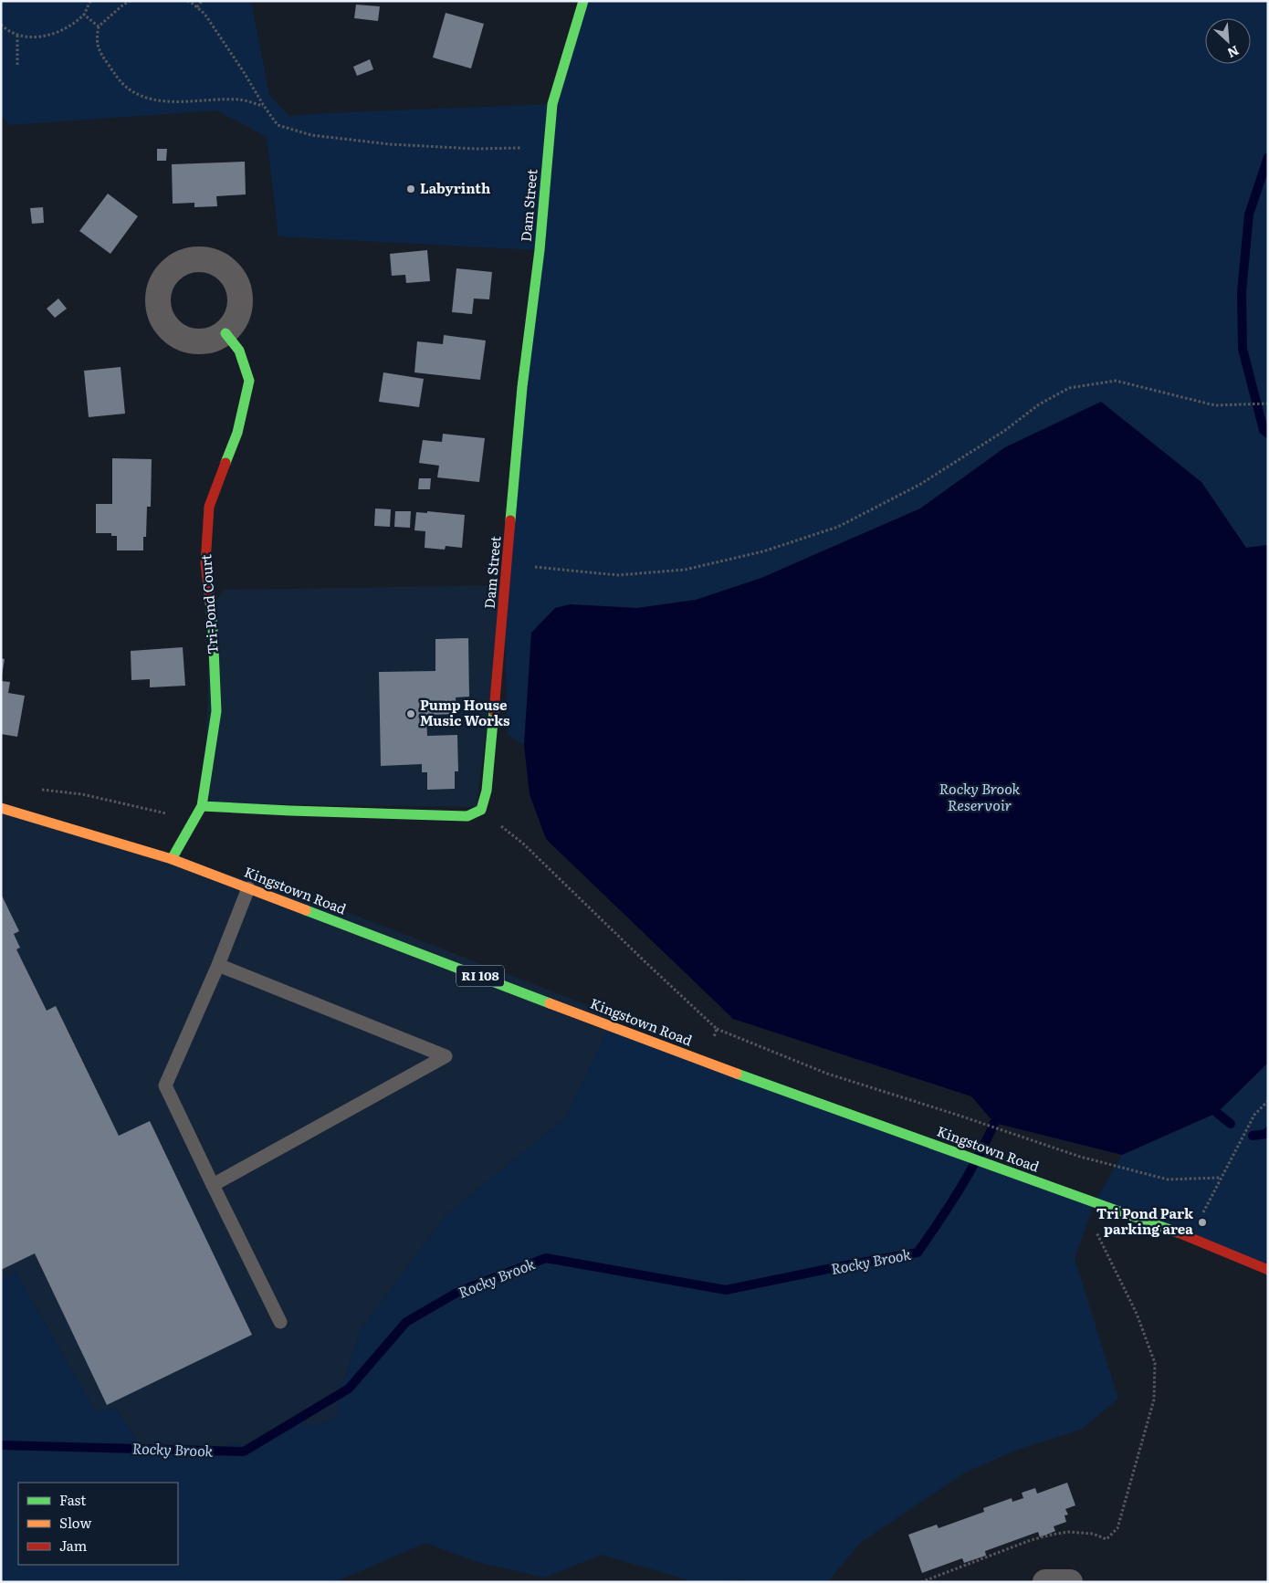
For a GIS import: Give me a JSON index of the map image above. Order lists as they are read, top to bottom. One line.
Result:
{"streets":{"street":["Dam Street","Tri-Pond Court","Kingstown Road","RI 108"]},"water":["Rocky Brook Reservoir","Rocky Brook"],"places":["Labyrinth","Pump House Music Works","Tri Pond Park parking area"],"legend":["Fast","Slow","Jam"],"north":"bottom right"}
